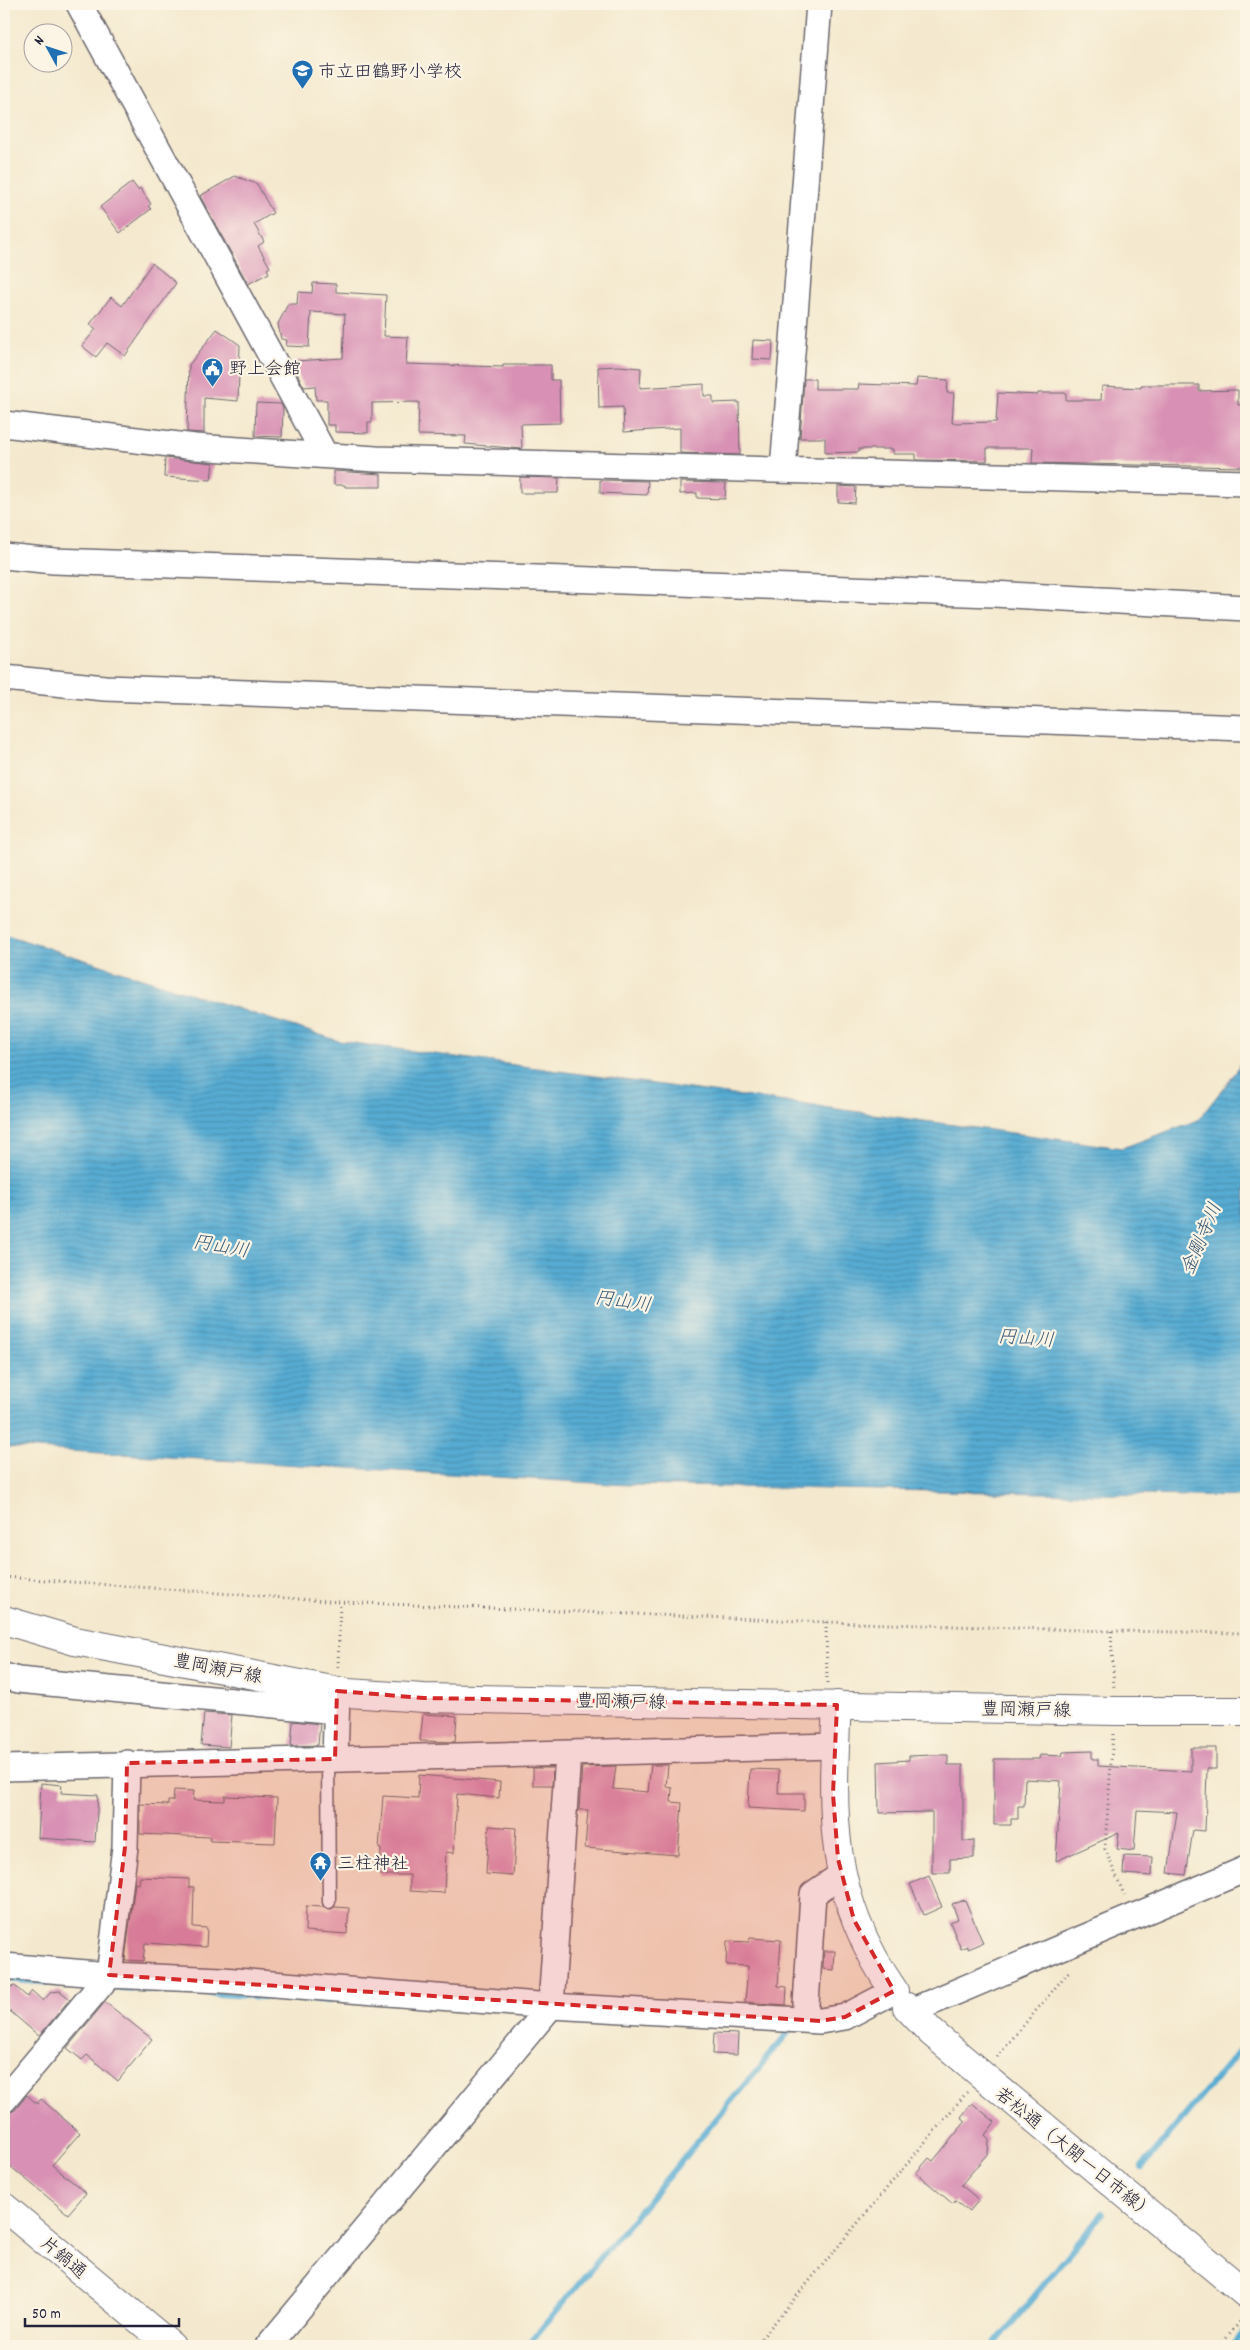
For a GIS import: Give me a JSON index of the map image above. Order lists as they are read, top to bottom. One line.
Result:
{"streets":{"main road":["豊岡瀬戸線","若松通（大開一日市線）","片鍋通"]},"crossings":[["豊岡瀬戸線","若松通（大開一日市線）"]],"water":["金剛寺川","円山川"],"places":{"school or university":["市立田鶴野小学校"],"public building":["野上会館"],"temple":["三柱神社"]},"scale_bar":"50 m","north":"top left"}
